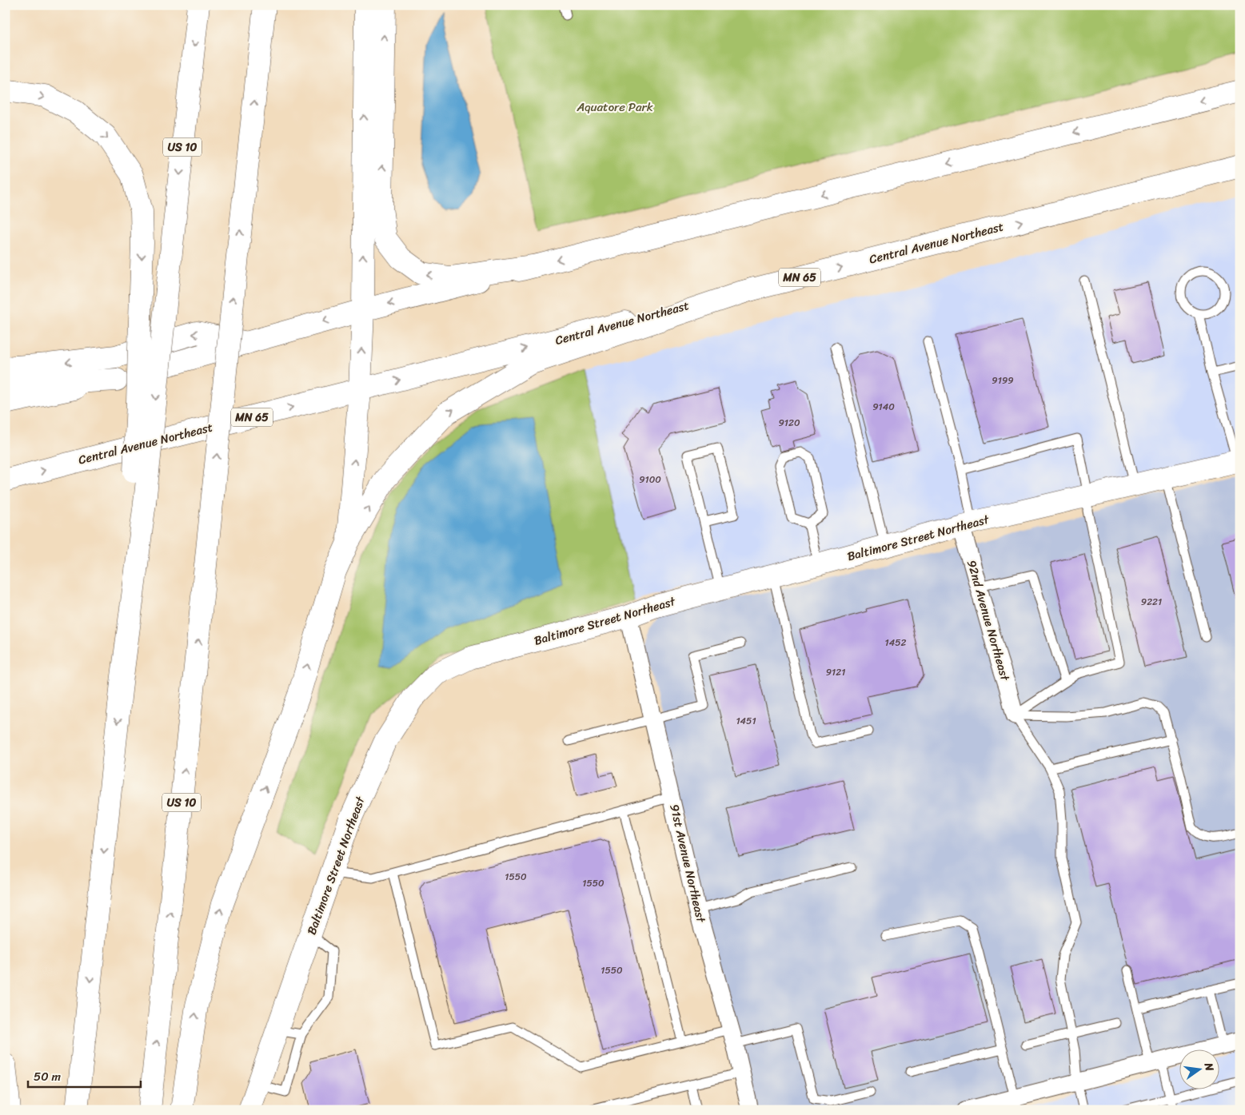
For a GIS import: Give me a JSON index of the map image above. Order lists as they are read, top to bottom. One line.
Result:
{"streets":{"main road":["US 10","Central Avenue Northeast","MN 65","Baltimore Street Northeast"],"street":["92nd Avenue Northeast","91st Avenue Northeast"]},"crossings":[["Baltimore Street Northeast","92nd Avenue Northeast"],["Baltimore Street Northeast","91st Avenue Northeast"]],"parks":["Aquatore Park"],"house_numbers":["9199","9140","9120","9100","9221","1452","9121","1451","1550","1550","1550"],"scale_bar":"50 m","north":"right"}
